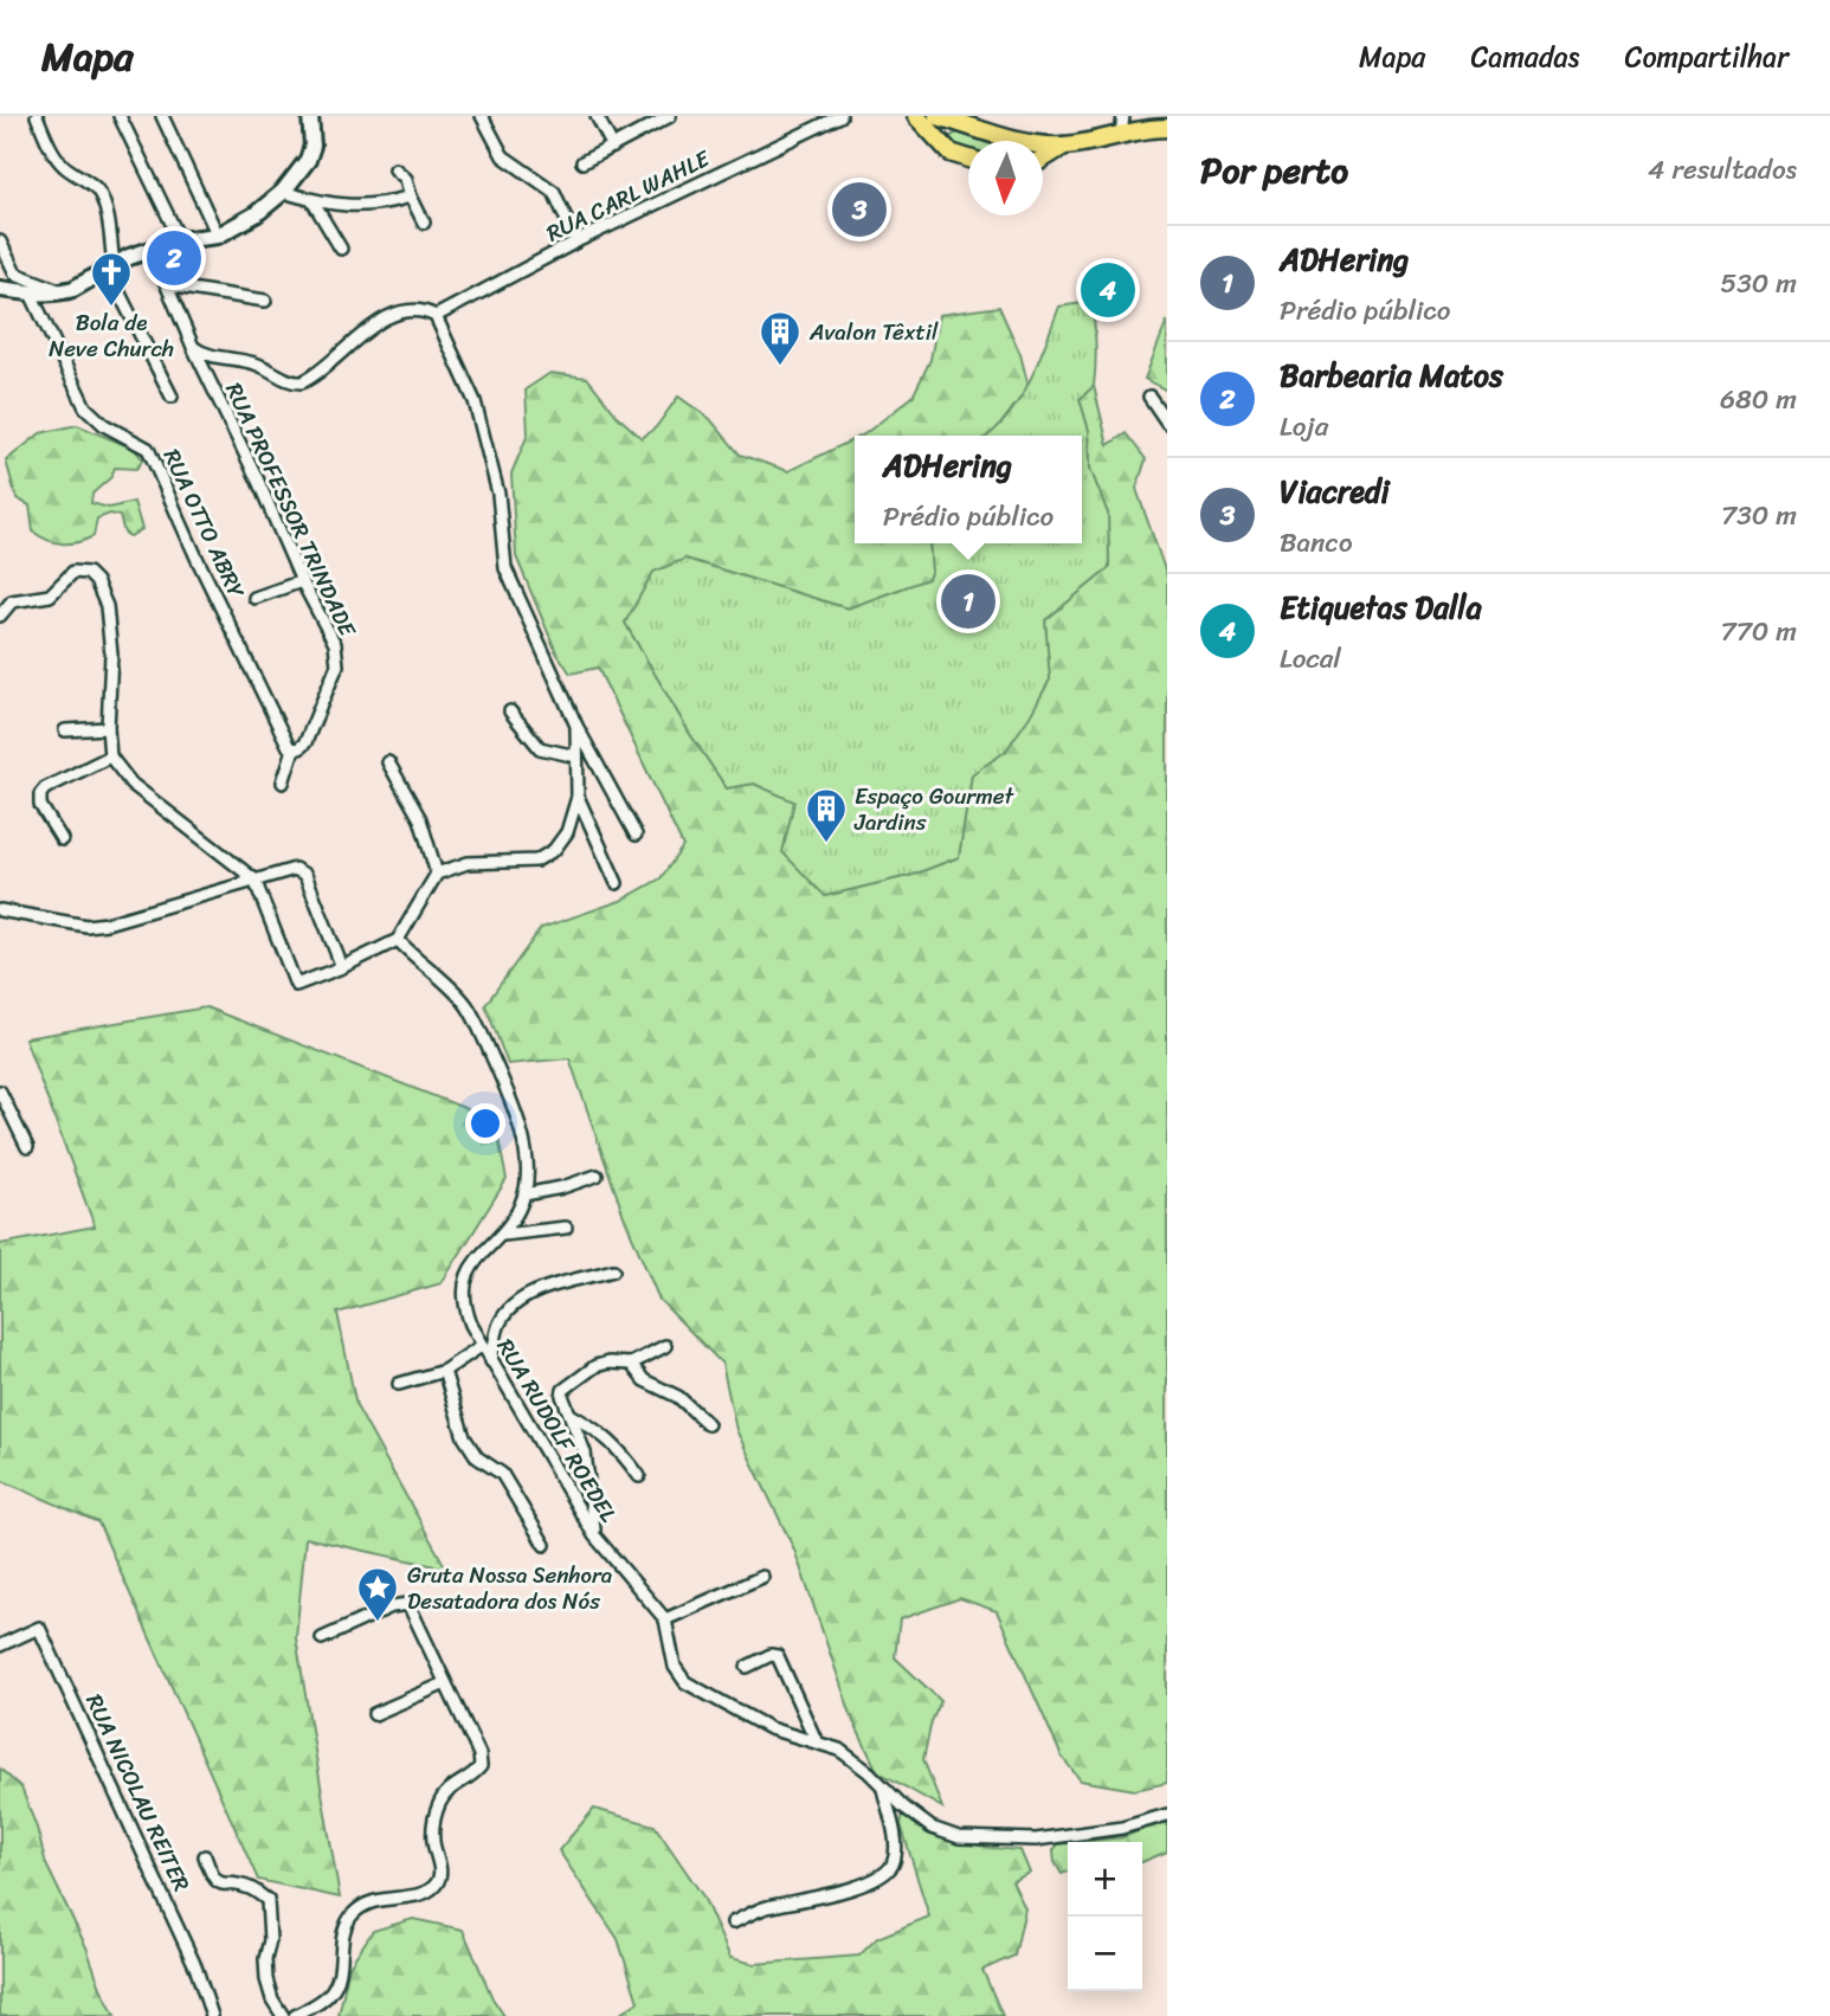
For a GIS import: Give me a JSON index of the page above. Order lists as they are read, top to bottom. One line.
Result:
{"streets":{"street":["RUA CARL WAHLE","RUA PROFESSOR TRINDADE","RUA OTTO ABRY","RUA RUDOLF ROEDEL","RUA NICOLAU REITER"]},"crossings":[["RUA PROFESSOR TRINDADE","RUA OTTO ABRY"]],"places":{"church":["Bola de Neve Church"],"building":["Avalon Têxtil","Espaço Gourmet Jardins"],"place":["Gruta Nossa Senhora Desatadora dos Nós"]},"north":"bottom","page":{"header":"Mapa","nav":["Mapa","Camadas","Compartilhar"],"heading":["Por perto","4 resultados"],"pins":["3","2","4","1"],"list":[{"mark":"1","name":"ADHering","note":"Prédio público","value":"530 m"},{"mark":"2","name":"Barbearia Matos","note":"Loja","value":"680 m"},{"mark":"3","name":"Viacredi","note":"Banco","value":"730 m"},{"mark":"4","name":"Etiquetas Dalla","note":"Local","value":"770 m"}],"popup":["ADHering","Prédio público"],"map_buttons":["+","−"]}}
